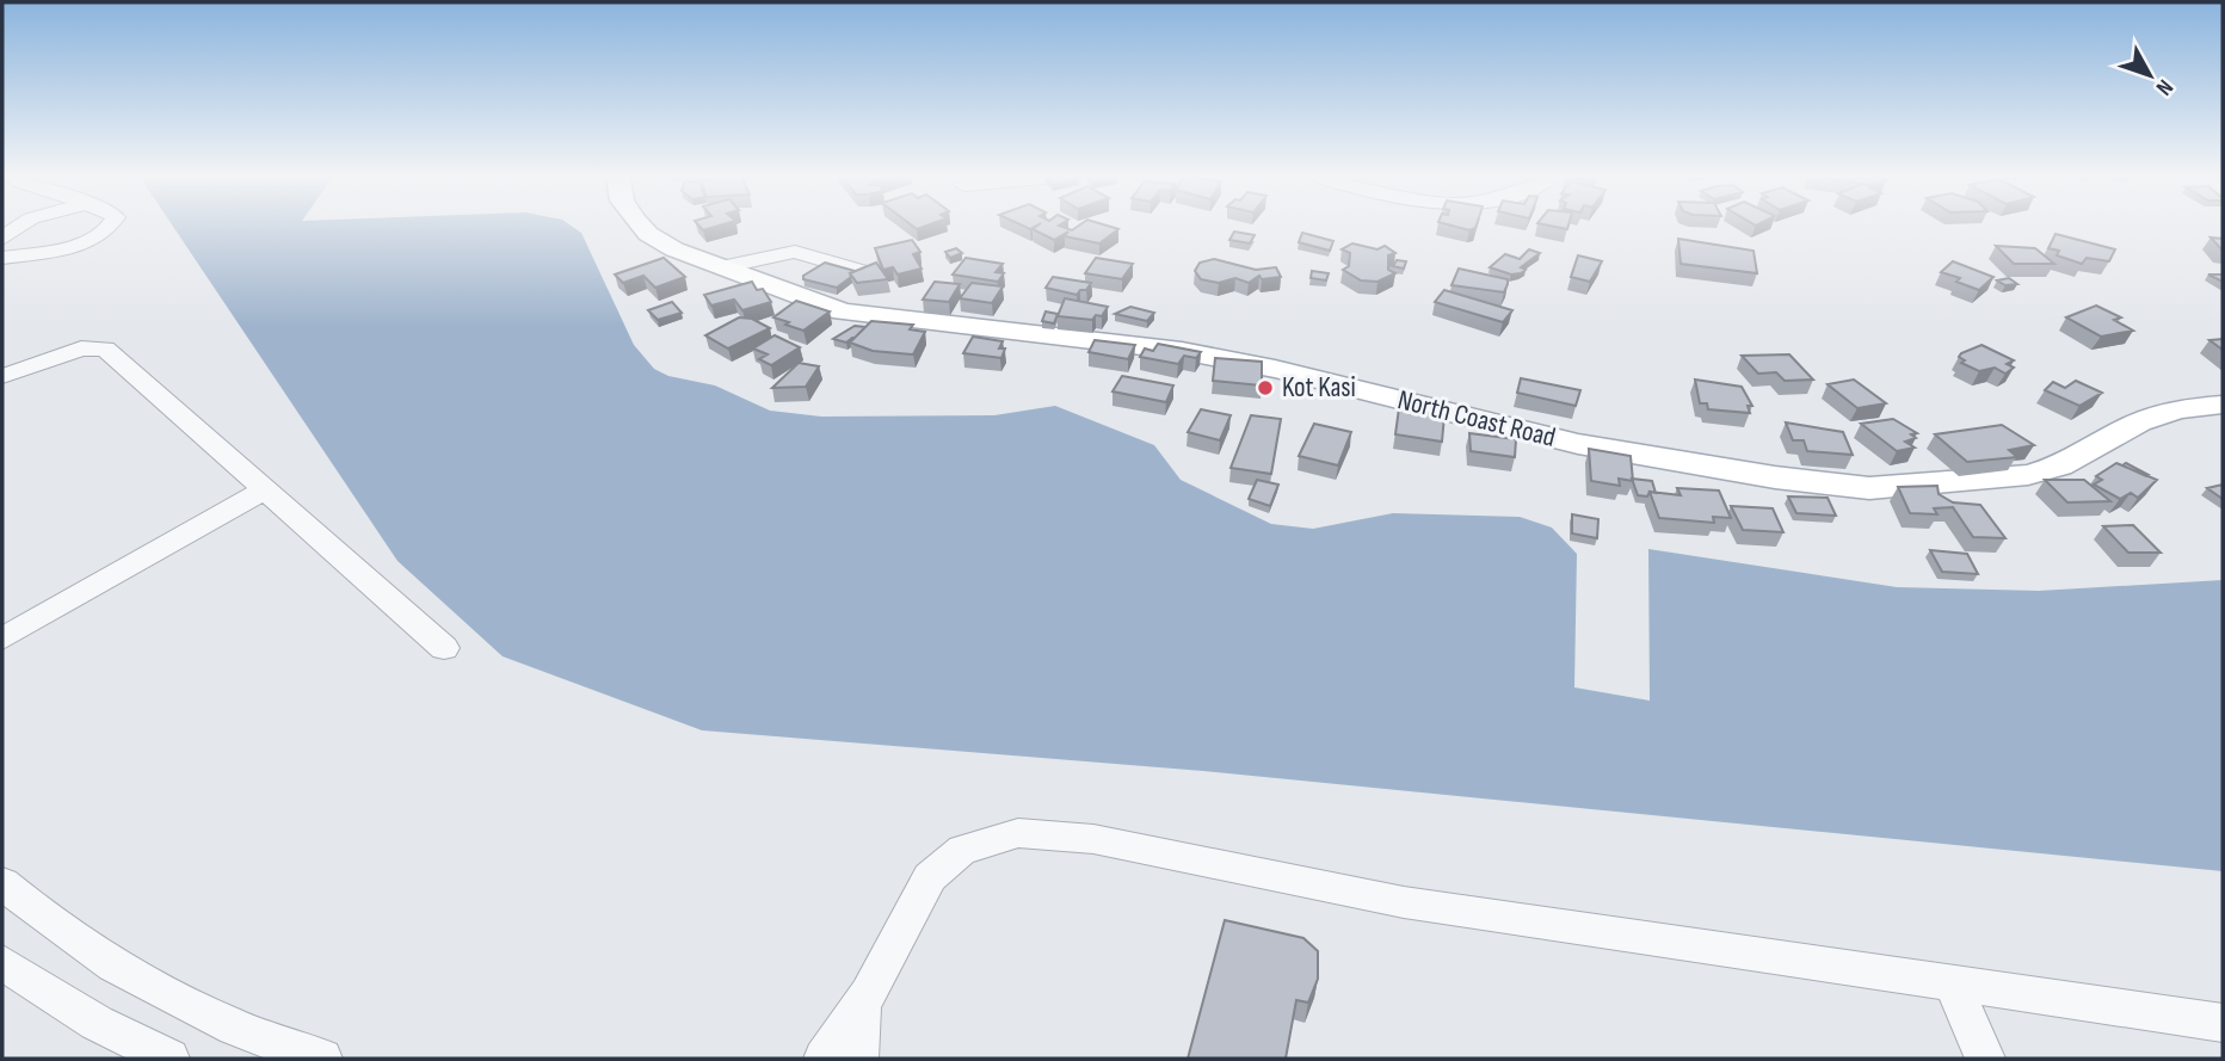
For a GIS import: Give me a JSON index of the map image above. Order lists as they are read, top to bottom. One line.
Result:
{"streets":{"main road":["North Coast Road"]},"places":["Kot Kasi"],"north":"bottom right"}
